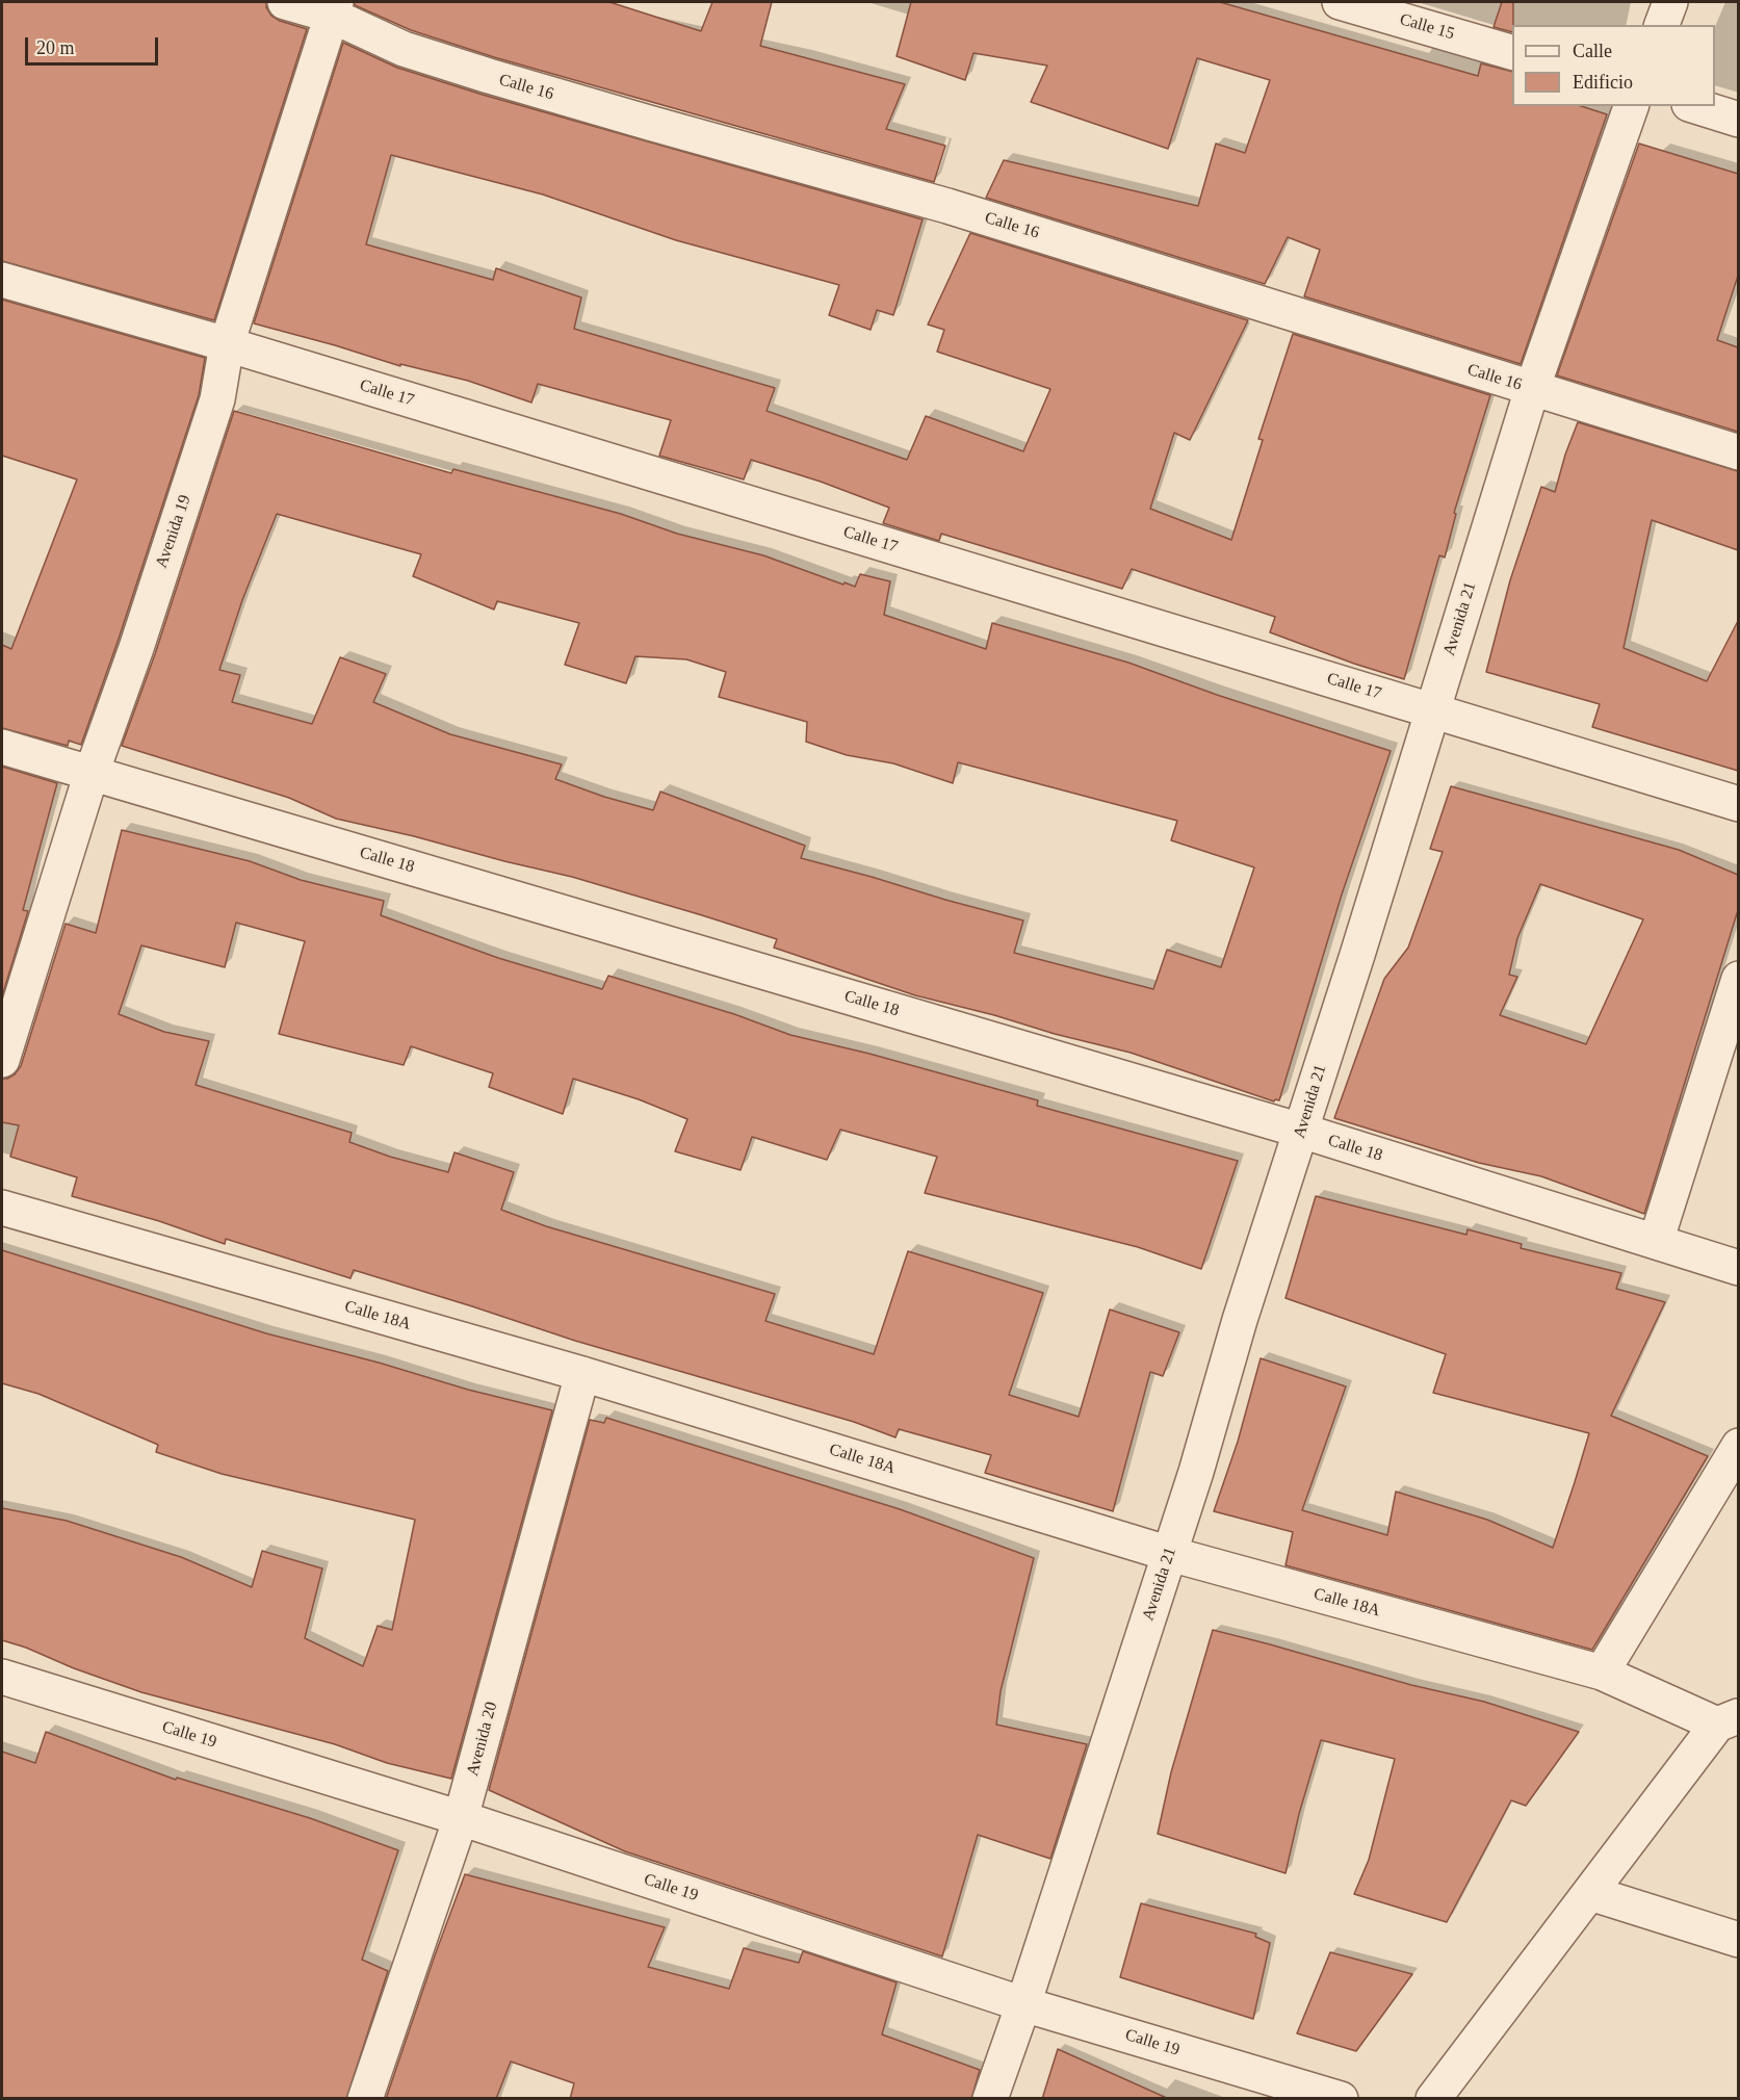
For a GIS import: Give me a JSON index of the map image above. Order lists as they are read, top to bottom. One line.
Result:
{"streets":{"street":["Calle 15","Calle 16","Calle 17","Avenida 19","Avenida 21","Calle 18","Calle 18A","Calle 19","Avenida 20"]},"crossings":[["Calle 16","Avenida 19"],["Calle 16","Avenida 21"],["Calle 17","Avenida 19"],["Calle 17","Avenida 21"],["Avenida 19","Calle 18"],["Avenida 21","Calle 18"],["Avenida 21","Calle 18A"],["Avenida 21","Calle 19"],["Calle 18A","Avenida 20"],["Calle 19","Avenida 20"]],"legend":["Calle","Edificio"],"scale_bar":"20 m"}
